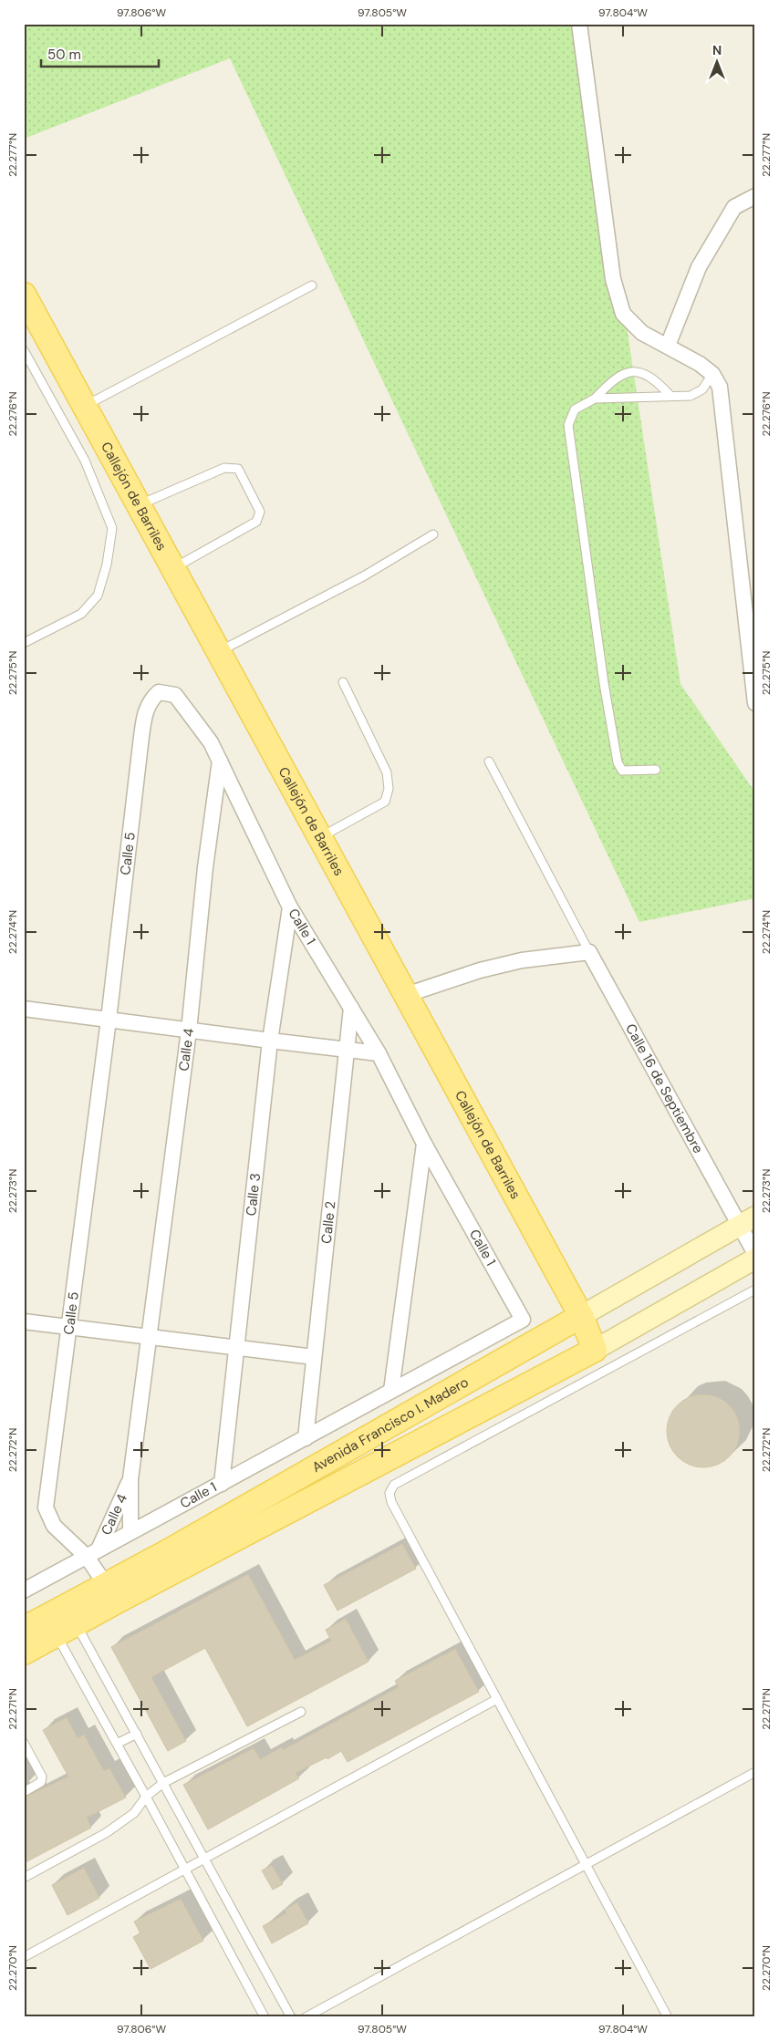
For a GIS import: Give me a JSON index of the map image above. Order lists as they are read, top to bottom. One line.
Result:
{"streets":{"main road":["Callejón de Barriles","Avenida Francisco I. Madero"],"street":["Calle 5","Calle 1","Calle 4","Calle 16 de Septiembre","Calle 3","Calle 2"]},"crossings":[["Callejón de Barriles","Avenida Francisco I. Madero"],["Calle 5","Calle 1"],["Calle 5","Calle 4"],["Calle 5","Avenida Francisco I. Madero"],["Calle 1","Calle 4"],["Calle 1","Calle 3"],["Calle 1","Calle 2"],["Calle 16 de Septiembre","Avenida Francisco I. Madero"]],"scale_bar":"50 m","north":"top","coordinates":["97.806°W","97.805°W","97.804°W","22.277°N","22.276°N","22.275°N","22.274°N","22.273°N","22.272°N","22.271°N","22.270°N"]}
